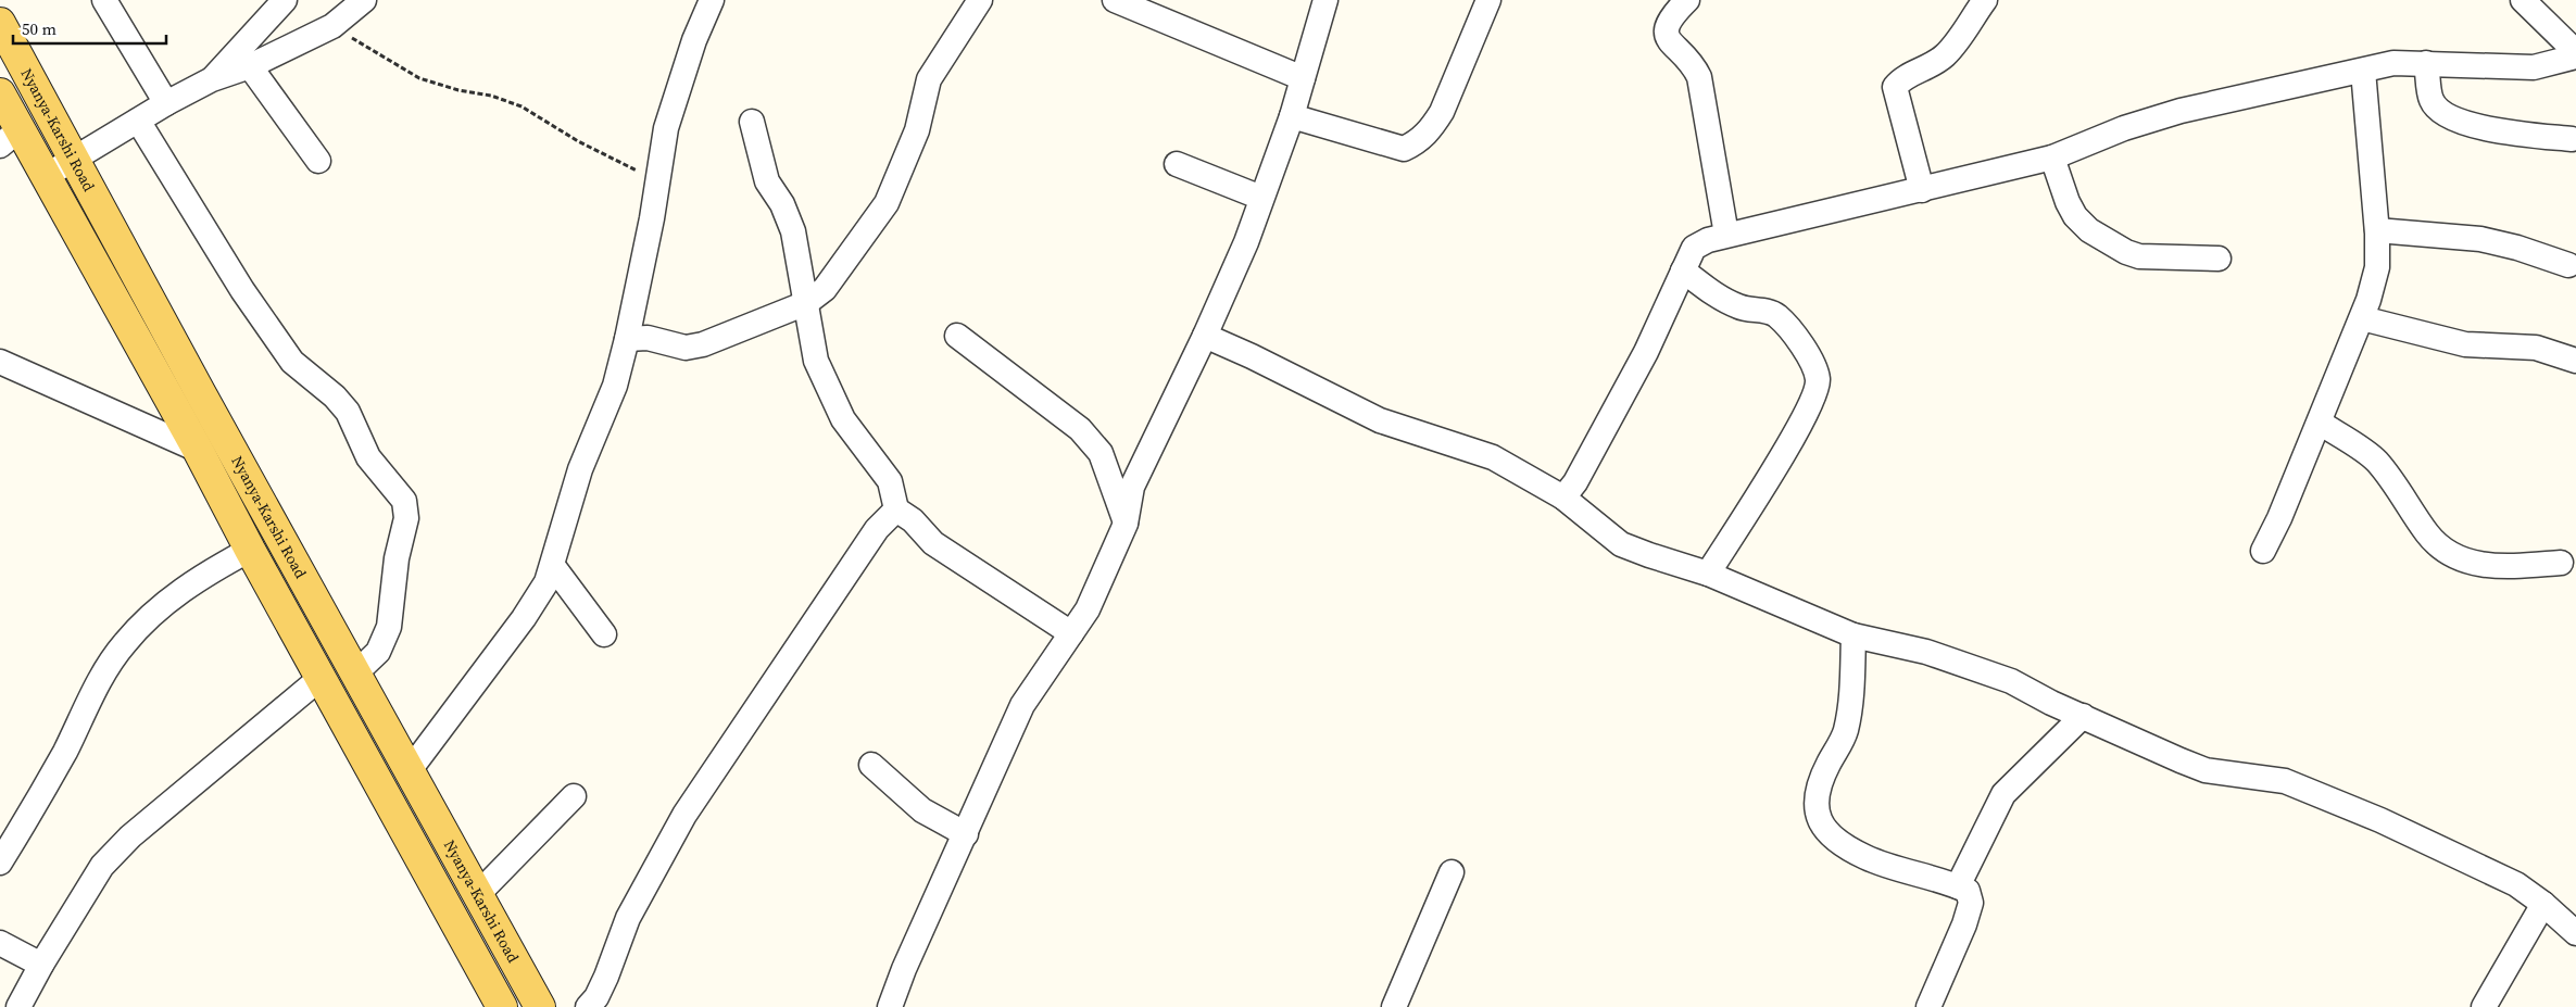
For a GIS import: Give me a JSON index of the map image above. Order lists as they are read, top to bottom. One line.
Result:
{"streets":{"main road":["Nyanya-Karshi Road"]},"scale_bar":"50 m"}
